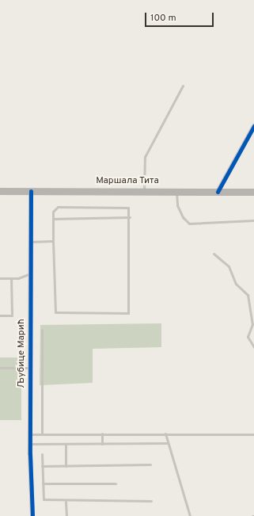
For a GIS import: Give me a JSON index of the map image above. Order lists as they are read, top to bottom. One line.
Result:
{"streets":{"main road":["Маршала Тита"],"street":["Љубице Марић"]},"crossings":[["Маршала Тита","Љубице Марић"]],"scale_bar":"100 m"}
